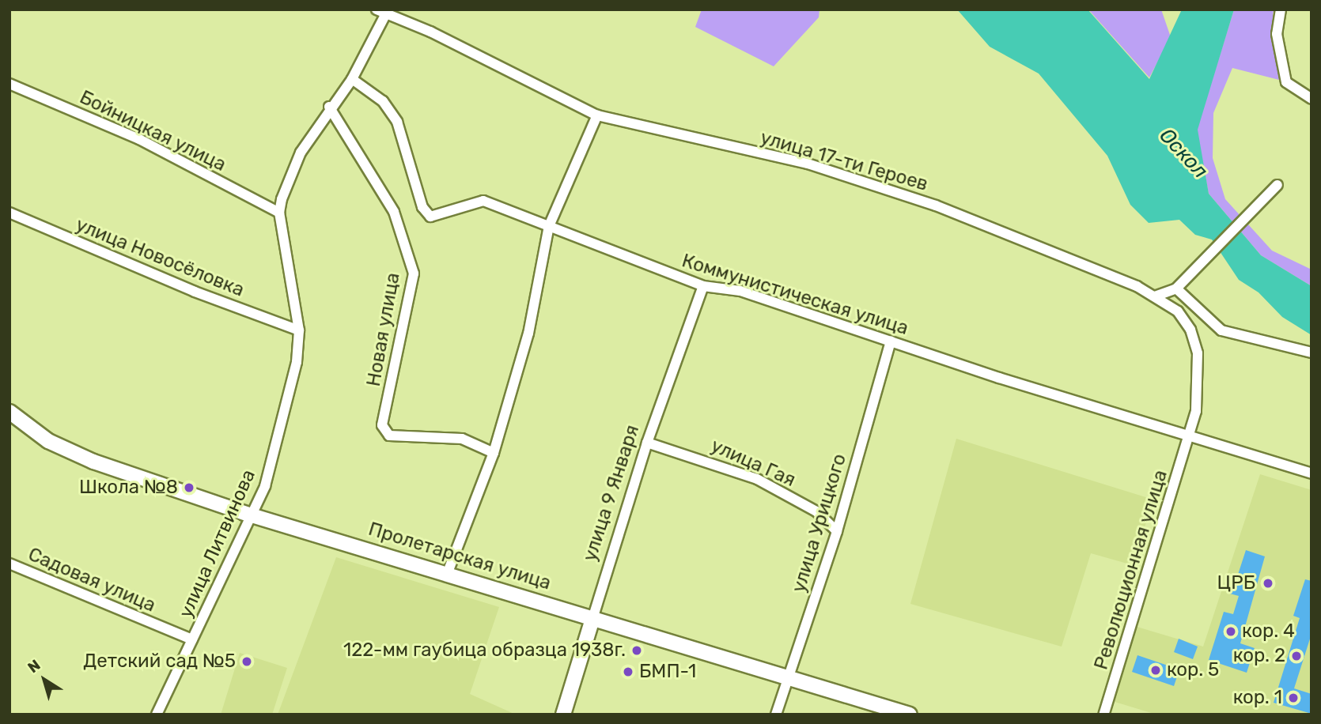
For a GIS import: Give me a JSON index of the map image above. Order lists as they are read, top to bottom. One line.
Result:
{"streets":{"main road":["улица 9 Января","Пролетарская улица"],"street":["Бойницкая улица","улица 17-ти Героев","улица Новосёловка","Коммунистическая улица","Новая улица","улица Гая","улица Урицкого","улица Литвинова","Революционная улица","Садовая улица"]},"crossings":[["Бойницкая улица","улица Литвинова"],["улица 17-ти Героев","Коммунистическая улица"],["улица 17-ти Героев","улица Литвинова"],["улица 17-ти Героев","Революционная улица"],["улица Новосёловка","улица Литвинова"],["Коммунистическая улица","улица 9 Января"],["Коммунистическая улица","улица Урицкого"],["Коммунистическая улица","улица Литвинова"],["Коммунистическая улица","Революционная улица"],["Новая улица","улица Литвинова"],["улица Гая","улица 9 Января"],["улица Гая","улица Урицкого"],["улица 9 Января","Пролетарская улица"],["улица Урицкого","Пролетарская улица"],["улица Литвинова","Пролетарская улица"],["улица Литвинова","Садовая улица"]],"water":["Оскол"],"places":["Школа №8","ЦРБ","кор. 4","122-мм гаубица образца 1938г.","кор. 2","Детский сад №5","кор. 5","БМП-1","кор. 1"],"north":"top left"}
